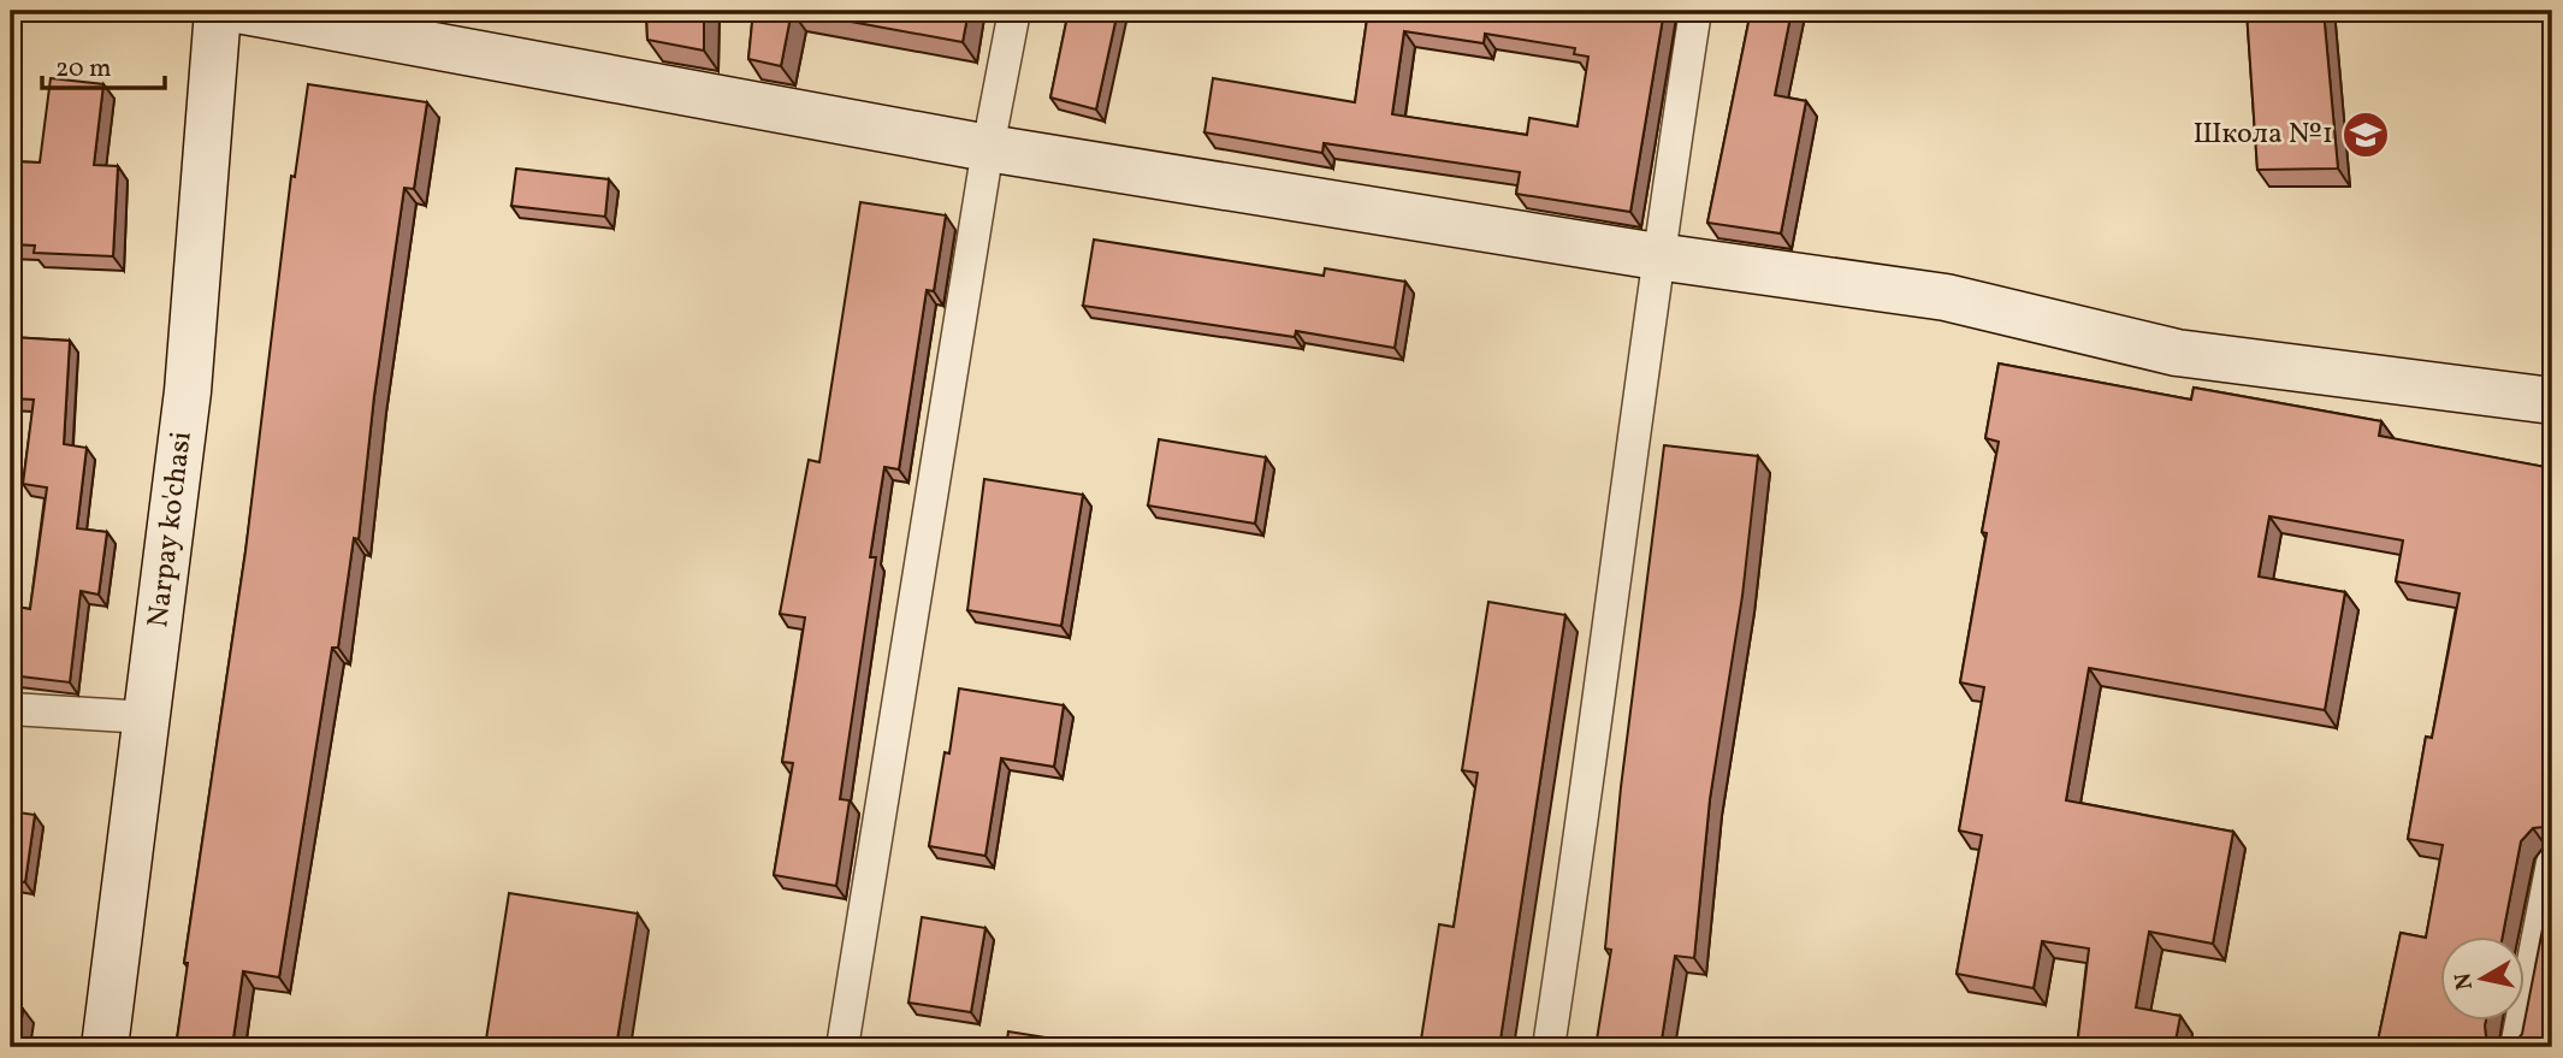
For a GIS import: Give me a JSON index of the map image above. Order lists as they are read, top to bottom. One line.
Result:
{"streets":{"street":["Narpay ko'chasi"]},"places":{"school or university":["Школа №1"]},"scale_bar":"20 m","north":"left"}
